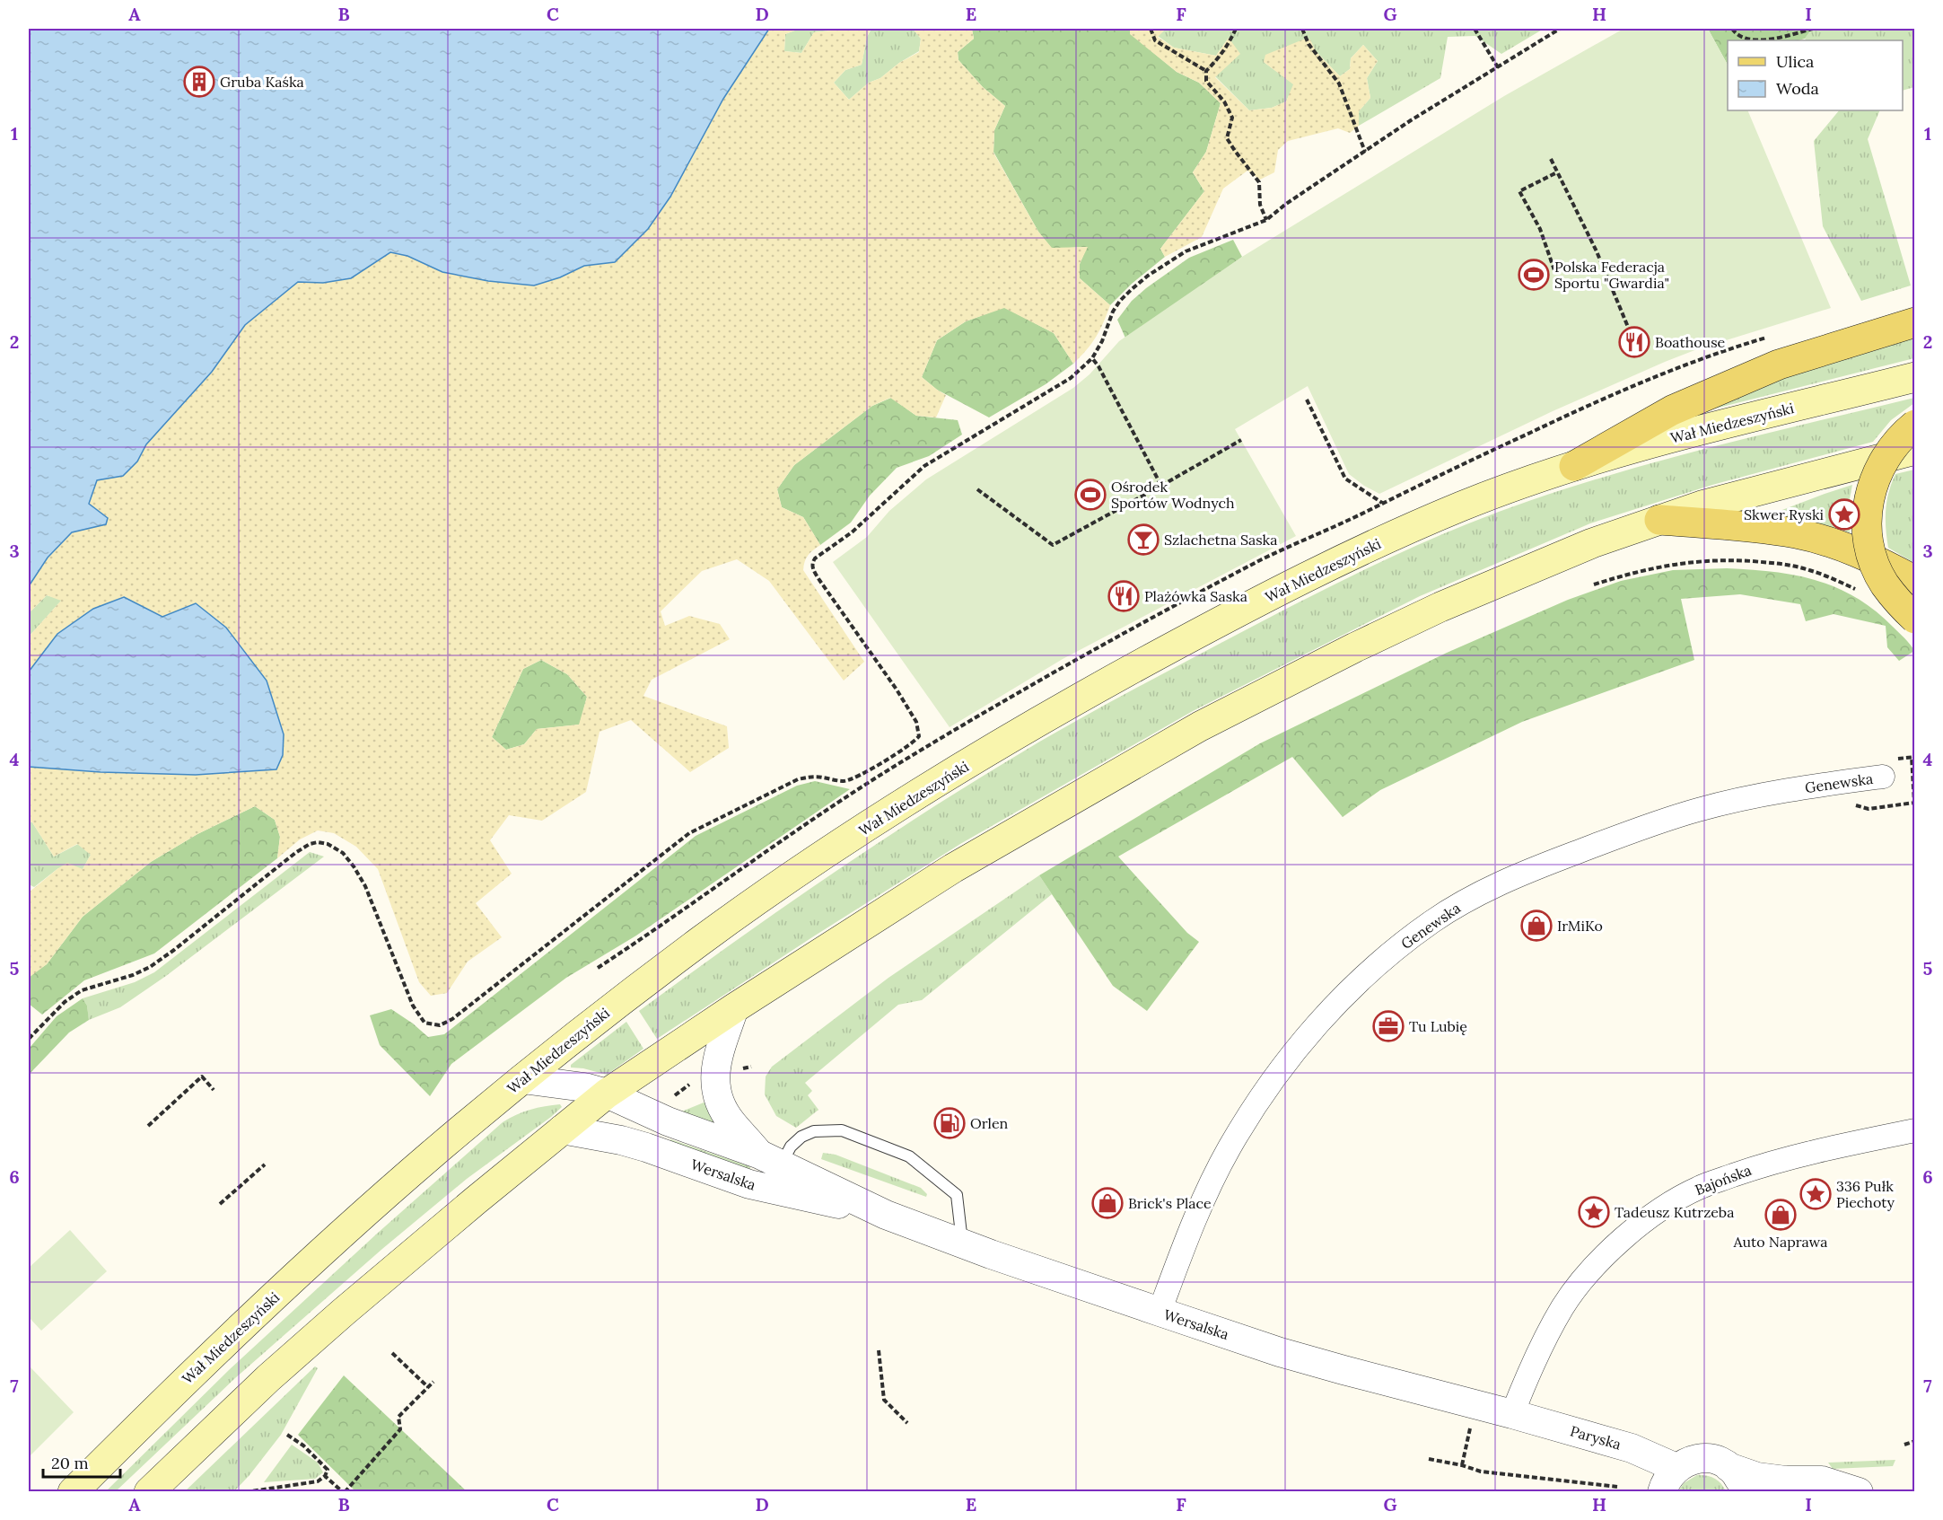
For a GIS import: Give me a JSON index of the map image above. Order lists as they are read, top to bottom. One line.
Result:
{"streets":{"main road":["Wał Miedzeszyński"],"street":["Genewska","Wersalska","Bajońska","Paryska"]},"crossings":[["Wał Miedzeszyński","Wersalska"],["Genewska","Wersalska"],["Wersalska","Bajońska"],["Wersalska","Paryska"],["Bajońska","Paryska"]],"places":{"building":["Gruba Kaśka"],"sports":["Polska Federacja Sportu \"Gwardia\"","Ośrodek Sportów Wodnych"],"restaurant":["Boathouse","Plażówka Saska"],"place":["Skwer Ryski","336 Pułk Piechoty","Tadeusz Kutrzeba"],"bar":["Szlachetna Saska"],"shop":["IrMiKo","Brick's Place","Auto Naprawa"],"office":["Tu Lubię"],"fuel station":["Orlen"]},"legend":["Ulica","Woda"],"scale_bar":"20 m","grid":{"columns":["A","B","C","D","E","F","G","H","I"],"rows":["1","2","3","4","5","6","7"]}}
